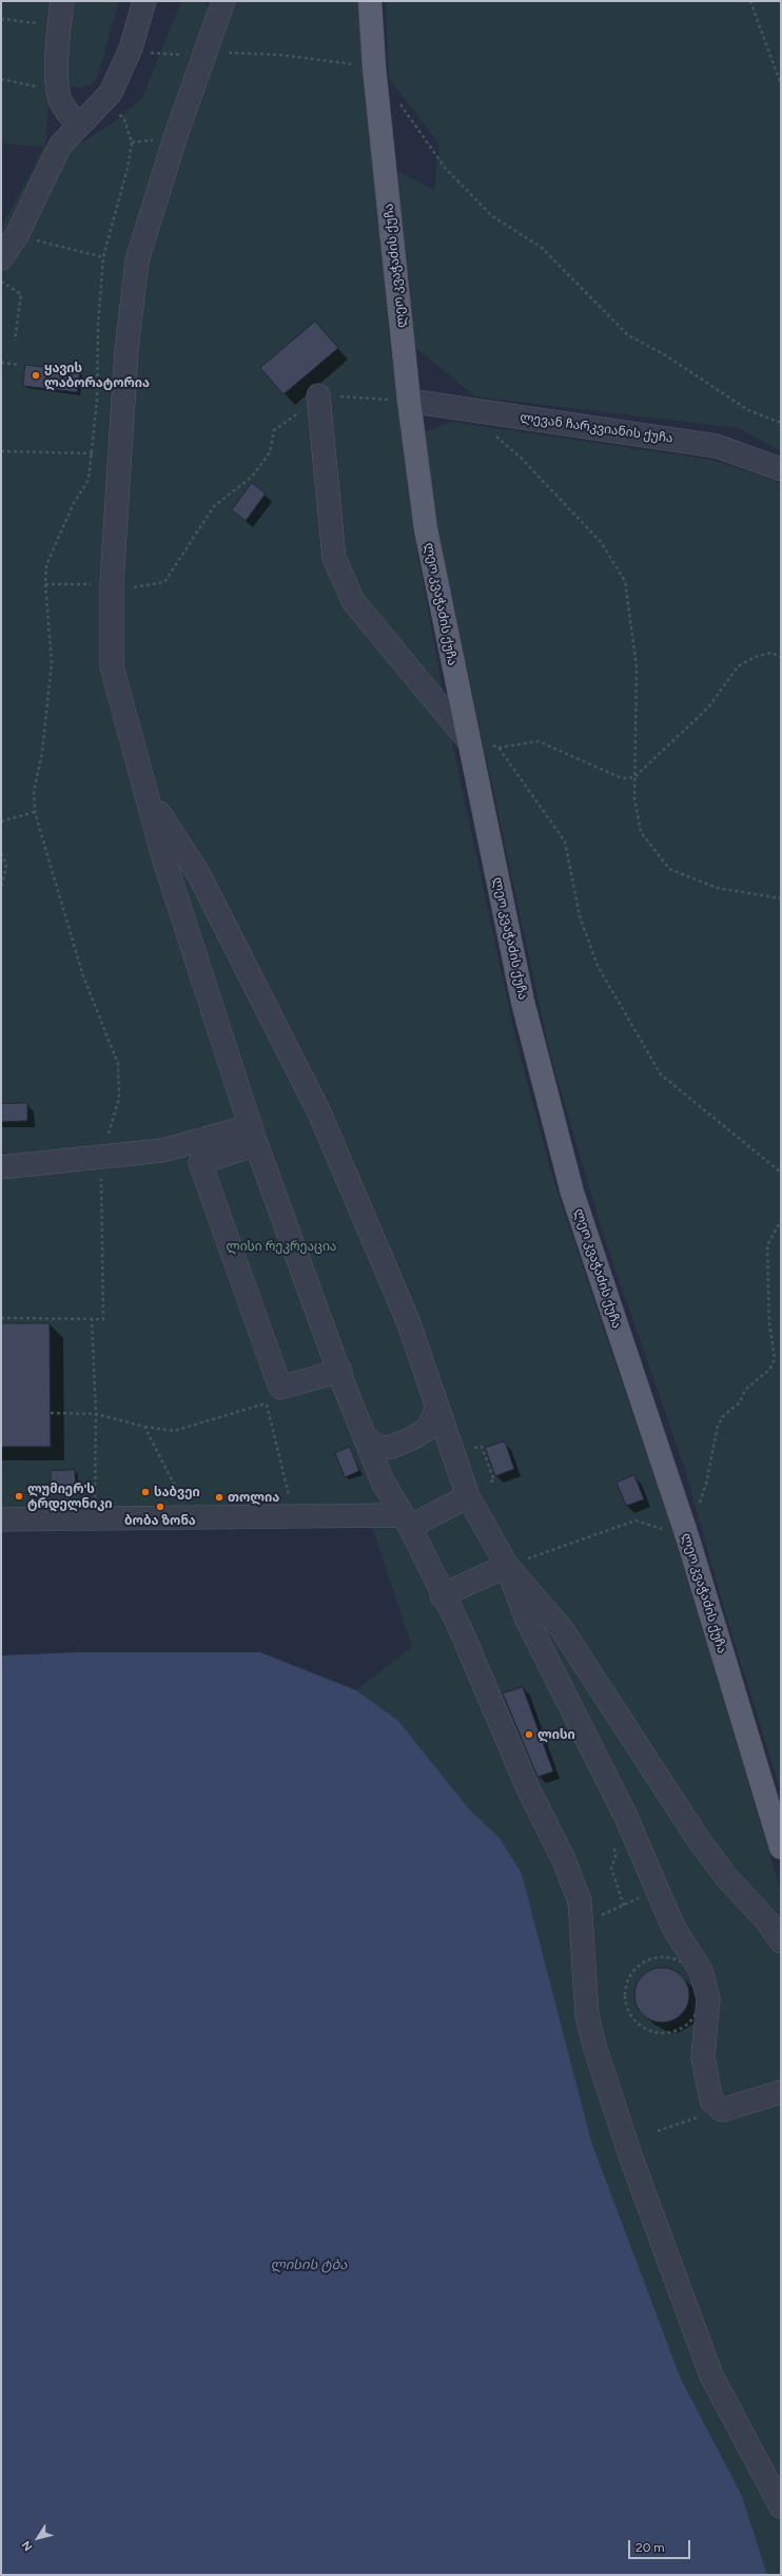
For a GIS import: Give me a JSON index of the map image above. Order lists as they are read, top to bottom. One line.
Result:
{"streets":{"main road":["ლეო კვაჭაძის ქუჩა"],"street":["ლევან ჩარკვიანის ქუჩა"]},"crossings":[["ლეო კვაჭაძის ქუჩა","ლევან ჩარკვიანის ქუჩა"]],"water":["ლისის ტბა"],"parks":["ლისი რეკრეაცია"],"places":["ყავის ლაბორატორია","საბვეი","ლუმიერ'ს ტრდელნიკი","თოლია","ბობა ზონა","ლისი"],"scale_bar":"20 m","north":"bottom left"}
